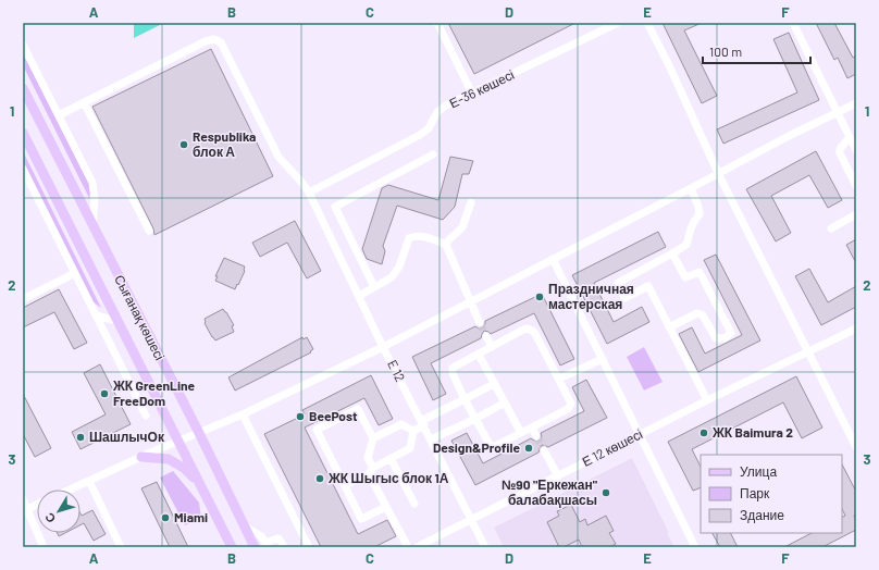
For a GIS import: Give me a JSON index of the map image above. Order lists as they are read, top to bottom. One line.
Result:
{"streets":{"main road":["Сығанақ көшесі"],"street":["Е-36 көшесі","E 12","Е 12 көшесі"]},"crossings":[["Е-36 көшесі","E 12"],["E 12","Е 12 көшесі"]],"places":["Respublika блок А","Праздничная мастерская","ЖК GreenLine FreeDom","BeePost","ЖК Baimura 2","ШашлычОк","Design&Profile","ЖК Шыгыс блок 1А","№90 \"Еркежан\" балабақшасы","Miami"],"legend":["Улица","Парк","Здание"],"scale_bar":"100 m","north":"bottom left","grid":{"columns":["A","B","C","D","E","F"],"rows":["1","2","3"]}}
